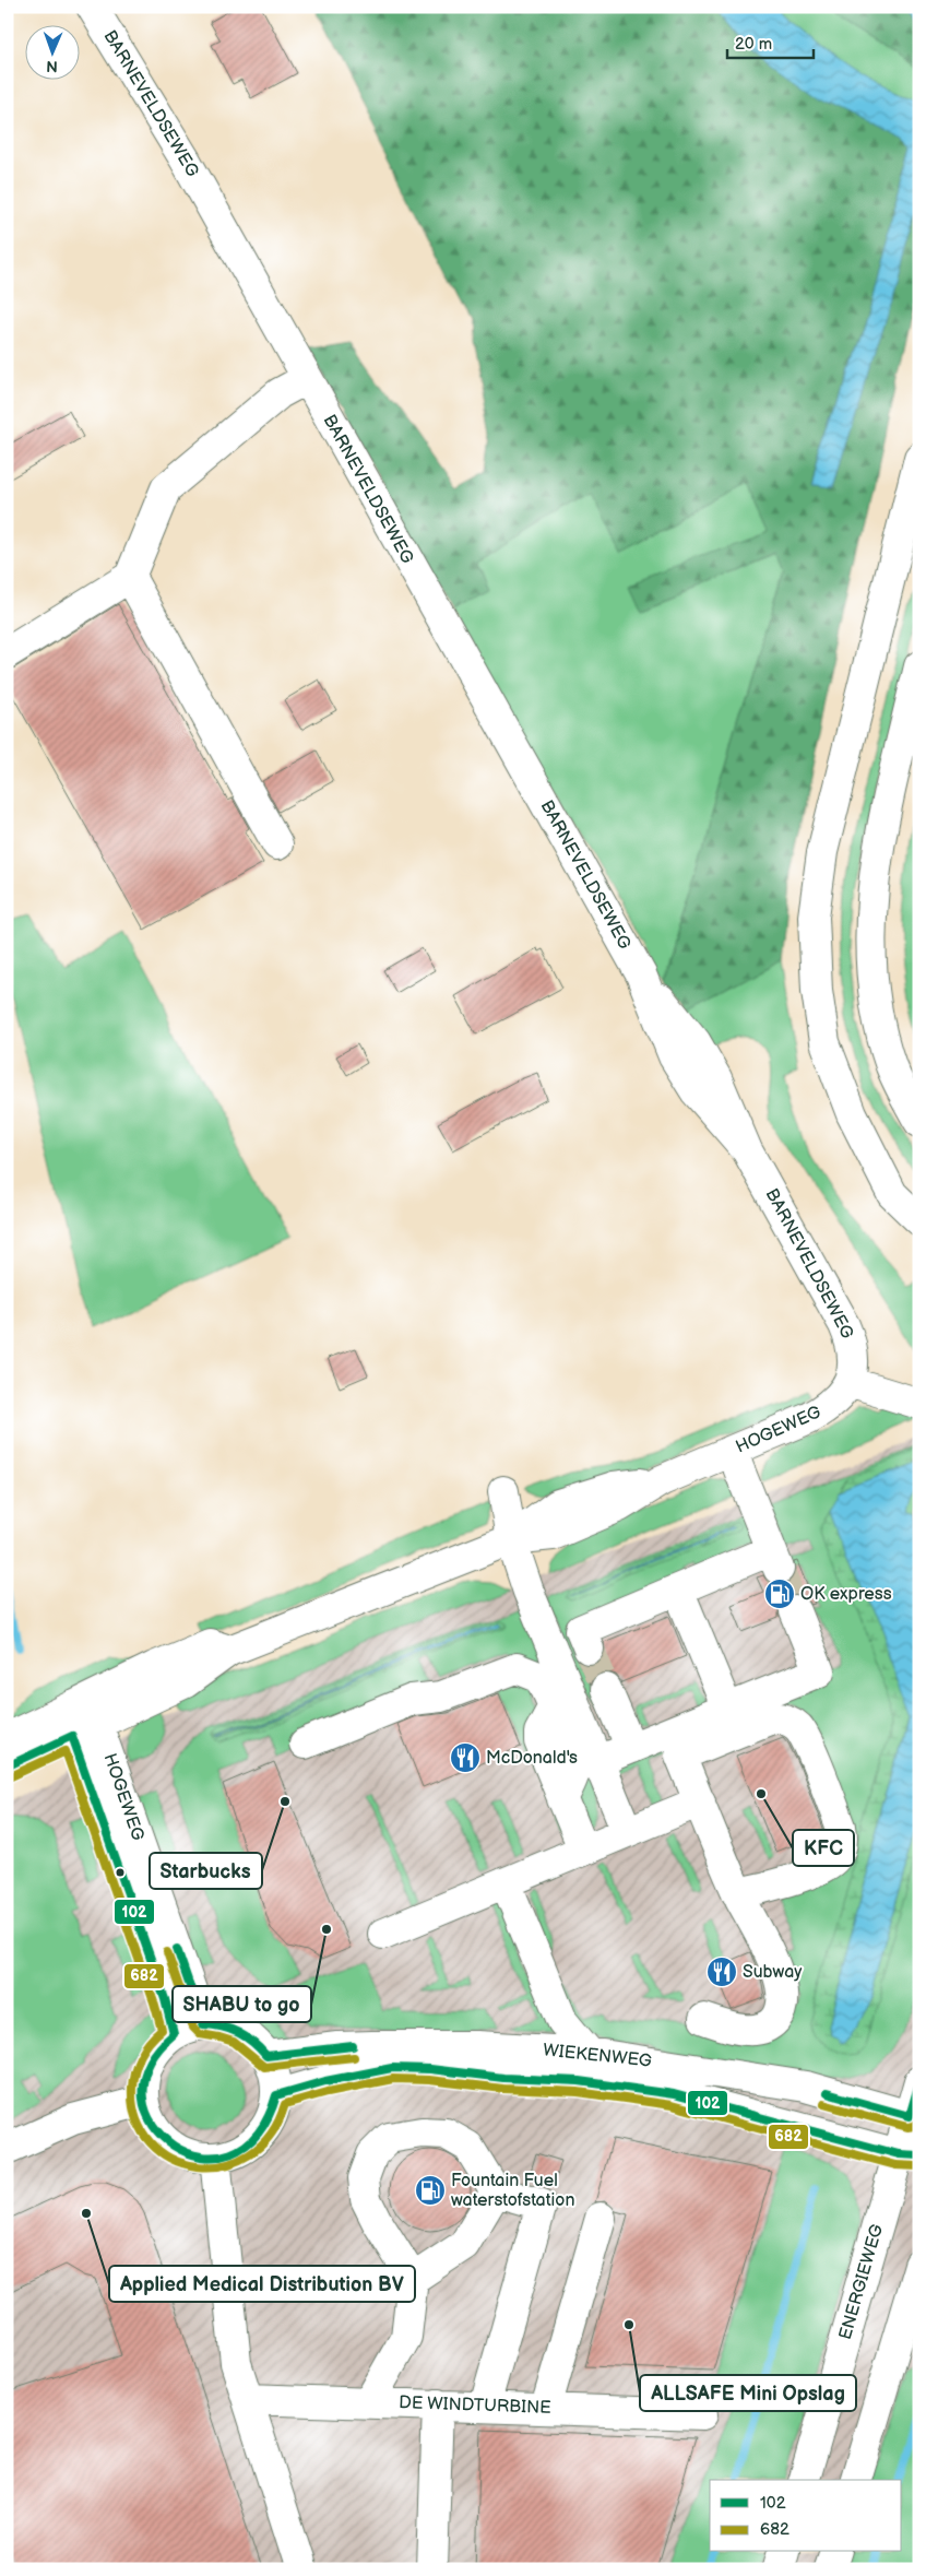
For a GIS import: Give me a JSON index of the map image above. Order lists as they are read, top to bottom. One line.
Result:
{"streets":{"main road":["BARNEVELDSEWEG","HOGEWEG","WIEKENWEG","ENERGIEWEG","DE WINDTURBINE"]},"crossings":[["BARNEVELDSEWEG","HOGEWEG"],["HOGEWEG","WIEKENWEG"],["WIEKENWEG","ENERGIEWEG"]],"places":{"fuel station":["OK express","Fountain Fuel waterstofstation"],"restaurant":["McDonald's","Subway"],"other":["KFC","Starbucks","SHABU to go","Applied Medical Distribution BV","ALLSAFE Mini Opslag"]},"lines":["transit line 102","transit line 682"],"legend":["102","682"],"scale_bar":"20 m","north":"bottom"}
